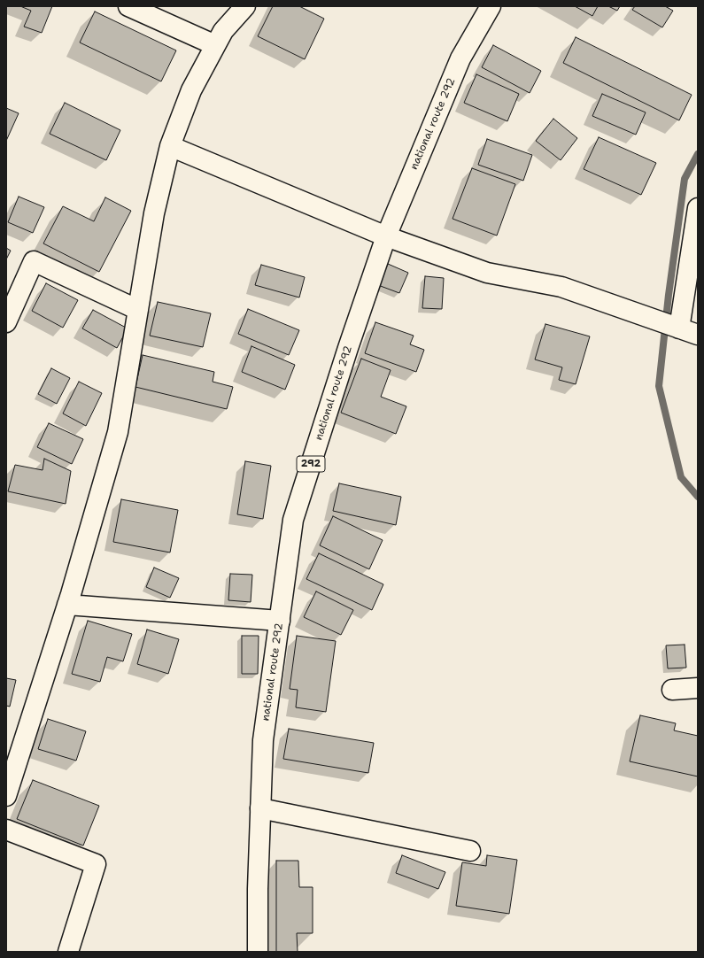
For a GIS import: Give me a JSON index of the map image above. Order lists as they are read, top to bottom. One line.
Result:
{"streets":{"main road":["national route 292","292"]}}
